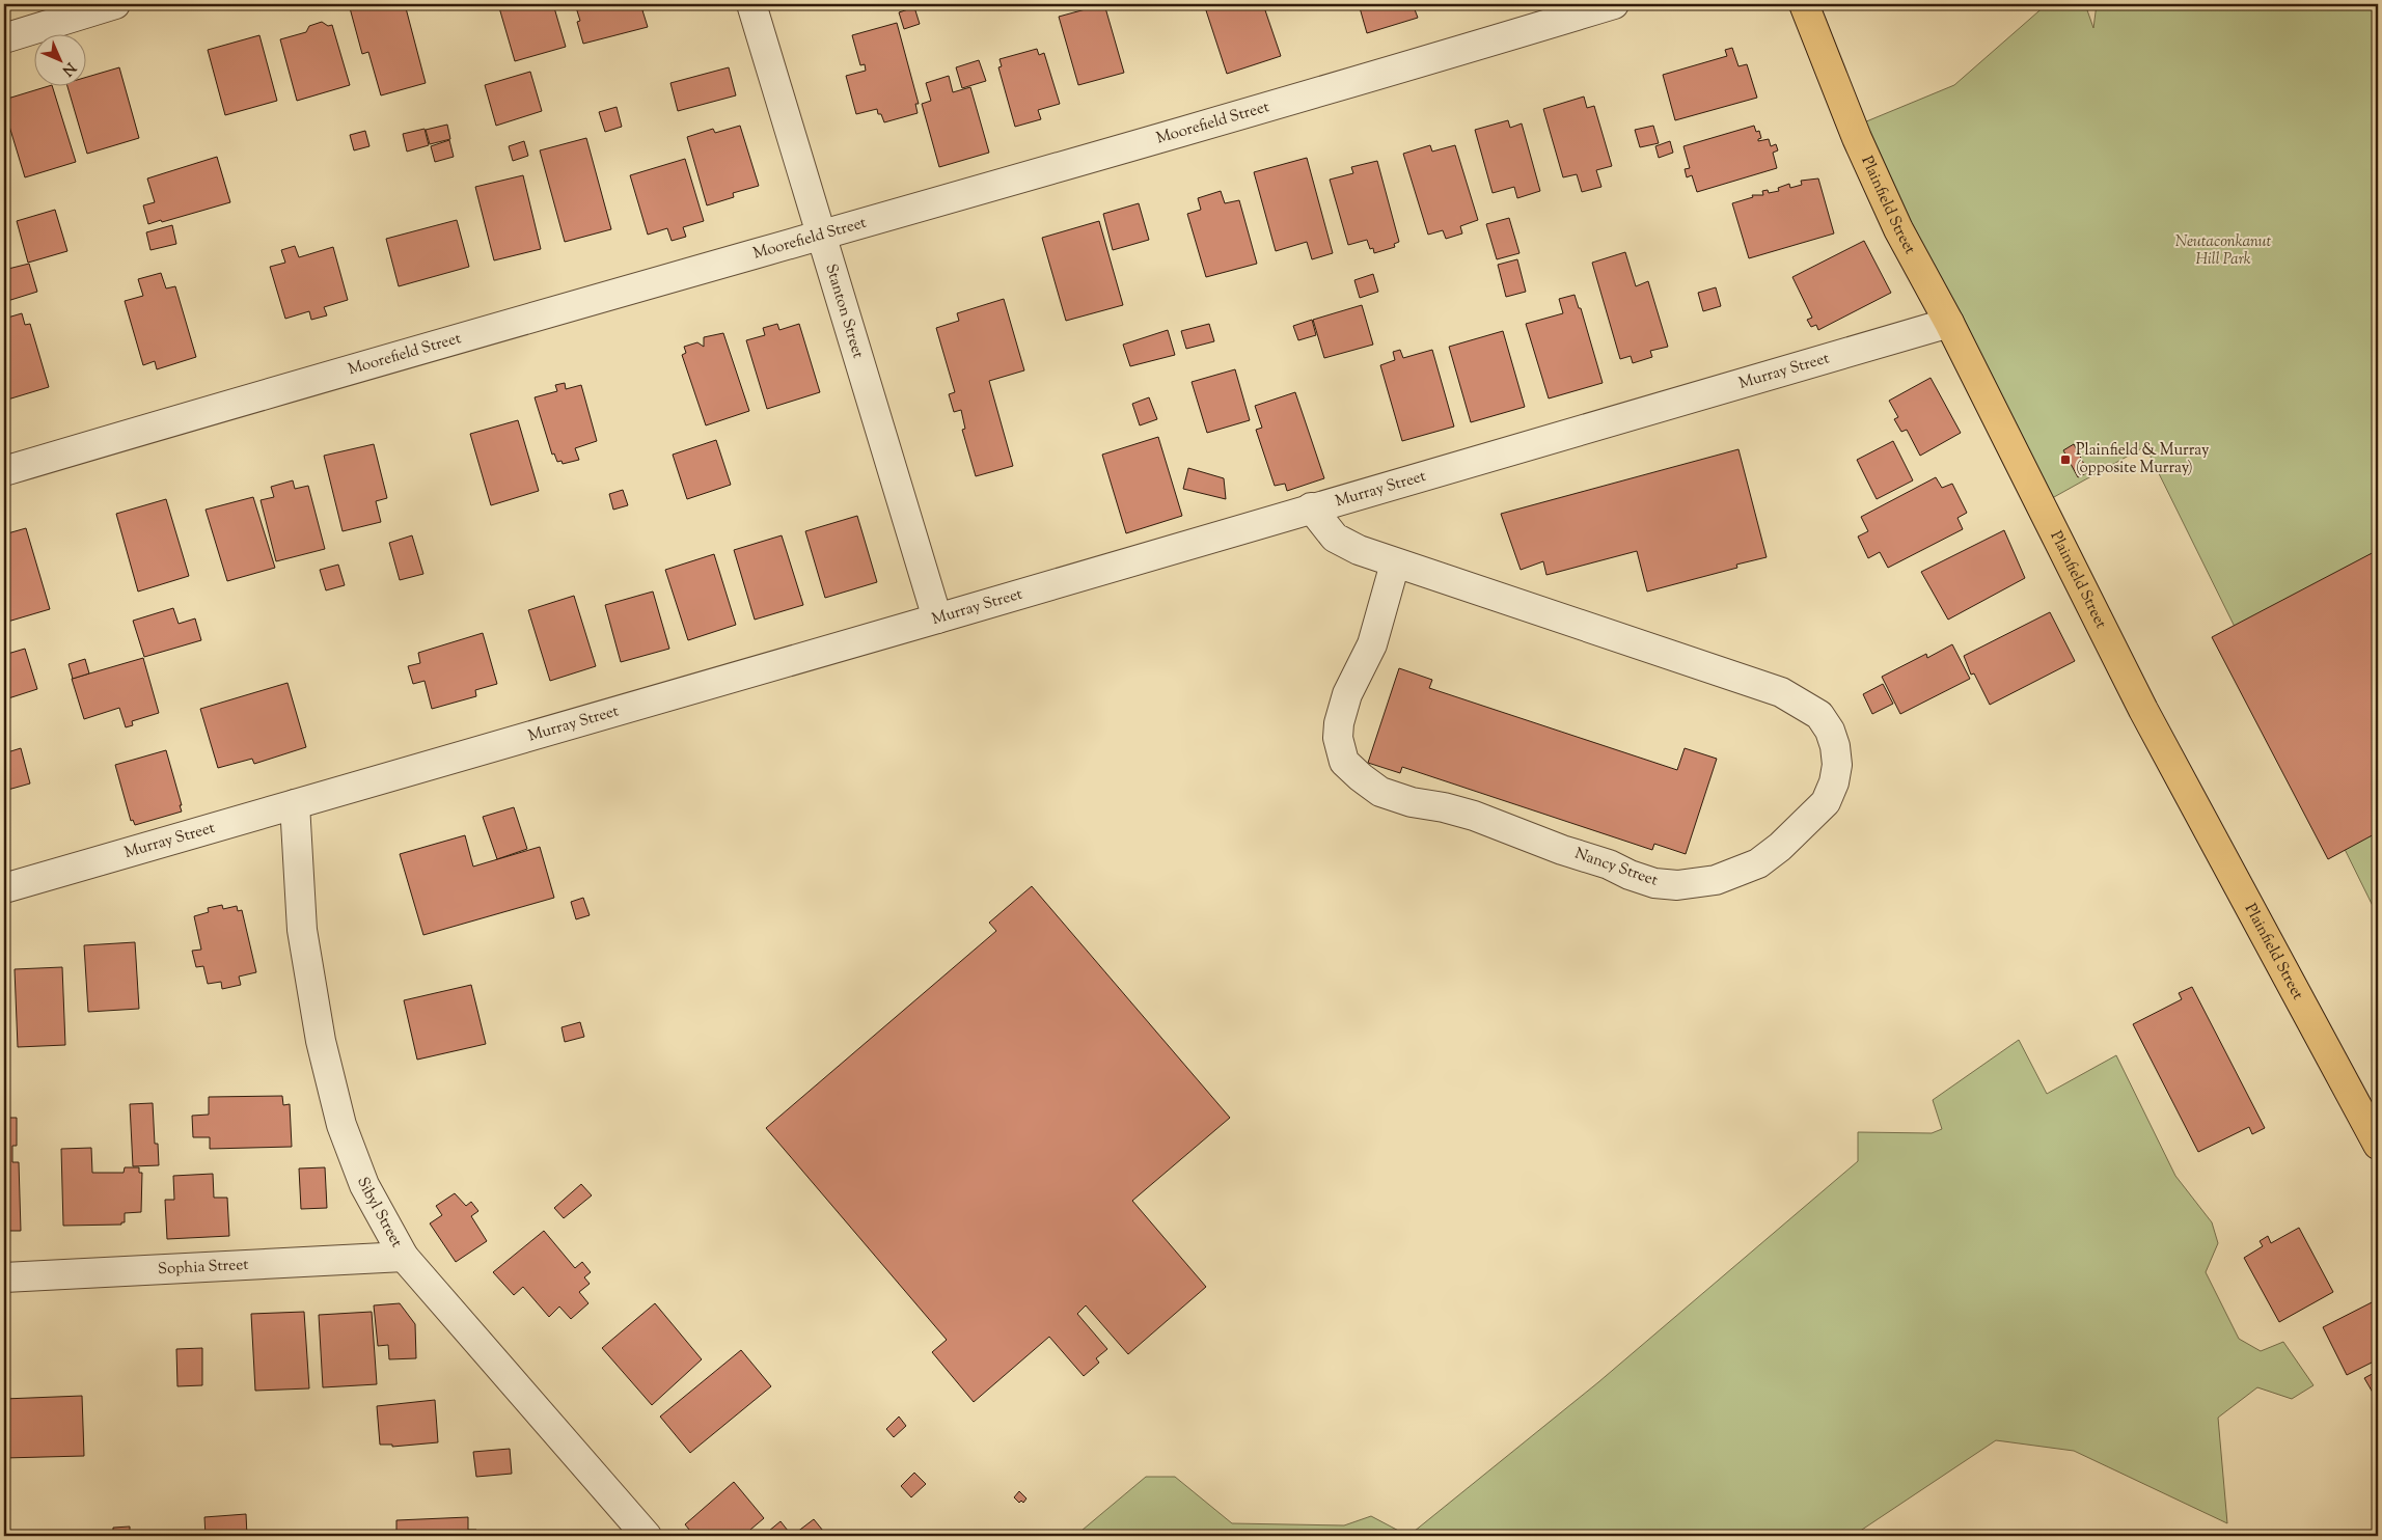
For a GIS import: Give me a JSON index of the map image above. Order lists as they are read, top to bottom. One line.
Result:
{"streets":{"main road":["Plainfield Street"],"street":["Moorefield Street","Stanton Street","Murray Street","Nancy Street","Sibyl Street","Sophia Street"]},"crossings":[["Moorefield Street","Stanton Street"],["Plainfield Street","Murray Street"],["Stanton Street","Murray Street"],["Murray Street","Nancy Street"],["Murray Street","Sibyl Street"],["Sibyl Street","Sophia Street"]],"parks":["Neutaconkanut Hill Park"],"places":{"transit":["Plainfield & Murray (opposite Murray)"]},"north":"bottom right"}
